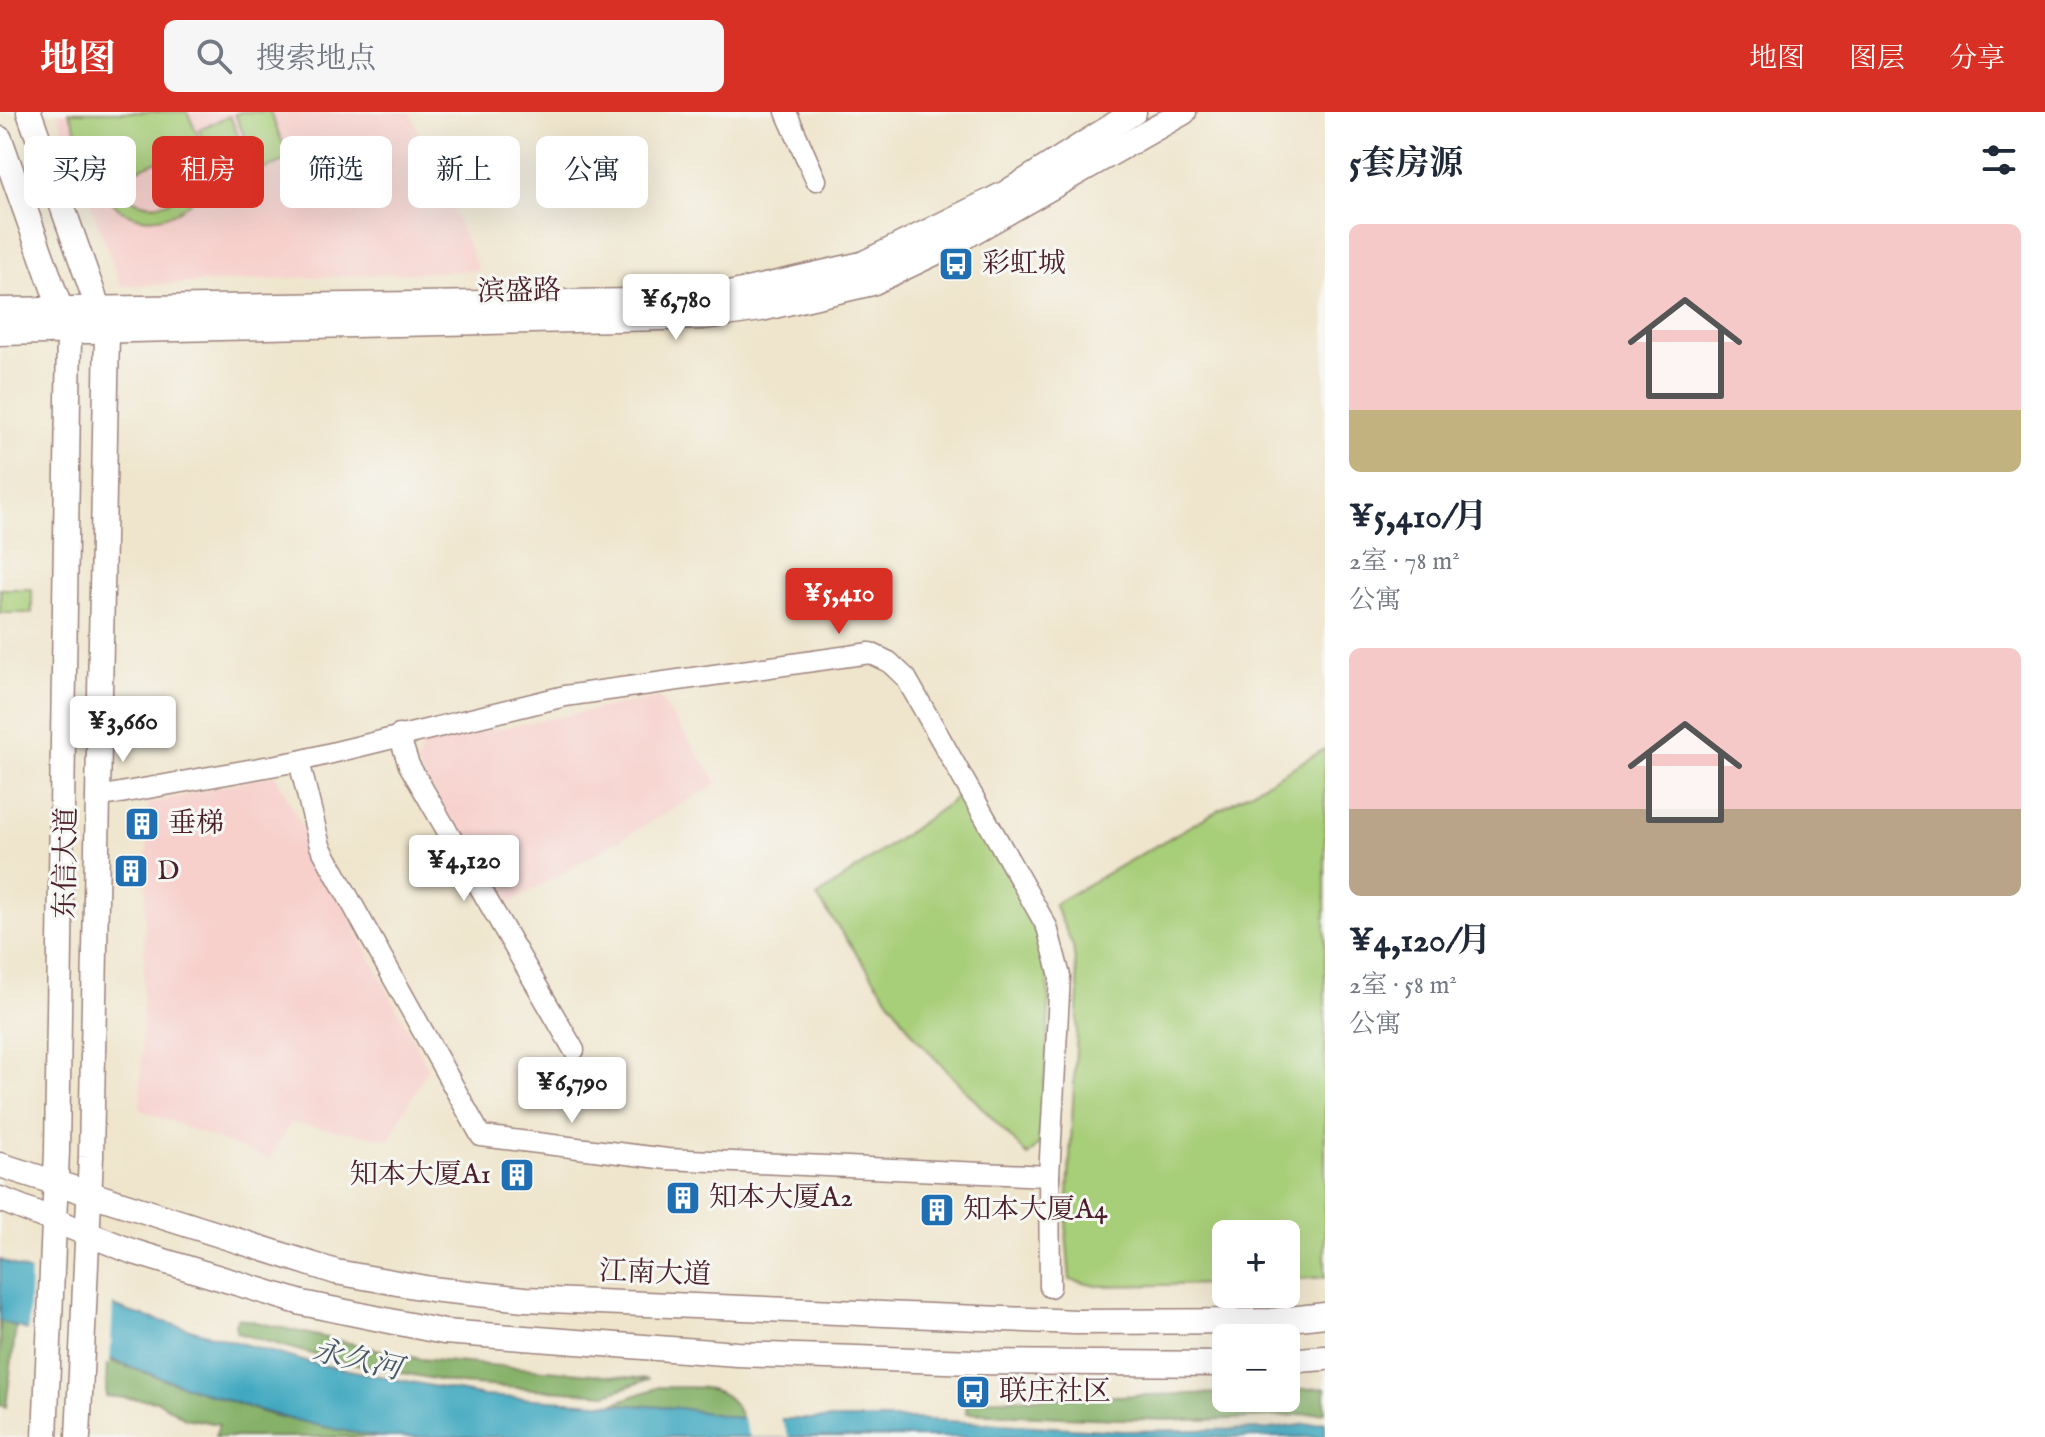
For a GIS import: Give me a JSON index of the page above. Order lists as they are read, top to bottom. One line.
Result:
{"streets":{"main road":["滨盛路","东信大道","江南大道"]},"crossings":[["滨盛路","东信大道"],["东信大道","江南大道"]],"water":["永久河"],"places":{"bus stop":["彩虹城","联庄社区"],"building":["垂梯","D","知本大厦A1","知本大厦A2","知本大厦A4"]},"page":{"header":"地图","search":"搜索地点","nav":["地图","图层","分享"],"heading":"5套房源","chip":["买房","租房","筛选","新上","公寓"],"list":[{"name":"¥5,410/月","note":"2室 · 78 m² · 公寓"},{"name":"¥4,120/月","note":"2室 · 58 m² · 公寓"}],"price":["¥6,780","¥5,410","¥3,660","¥4,120","¥6,790"],"map_buttons":["+","−"]}}
